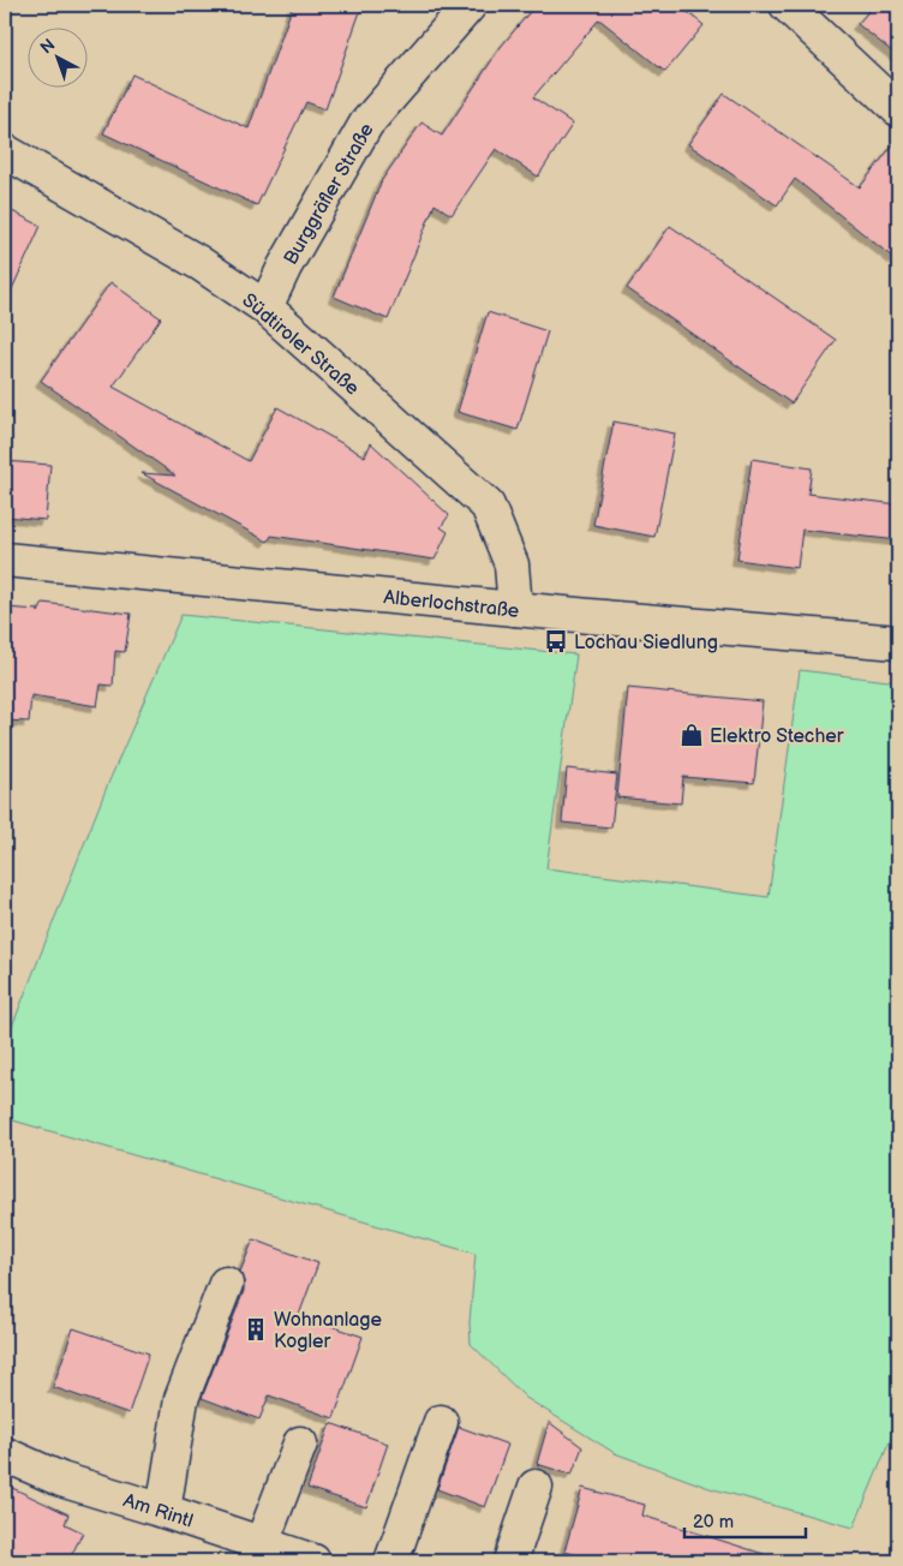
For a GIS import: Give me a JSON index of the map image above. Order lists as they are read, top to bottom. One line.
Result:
{"streets":{"street":["Burggräfler Straße","Südtiroler Straße","Alberlochstraße","Am Rintl"]},"crossings":[["Burggräfler Straße","Südtiroler Straße"],["Südtiroler Straße","Alberlochstraße"]],"places":{"bus stop":["Lochau Siedlung"],"shop":["Elektro Stecher"],"building":["Wohnanlage Kogler"]},"scale_bar":"20 m","north":"top left"}
